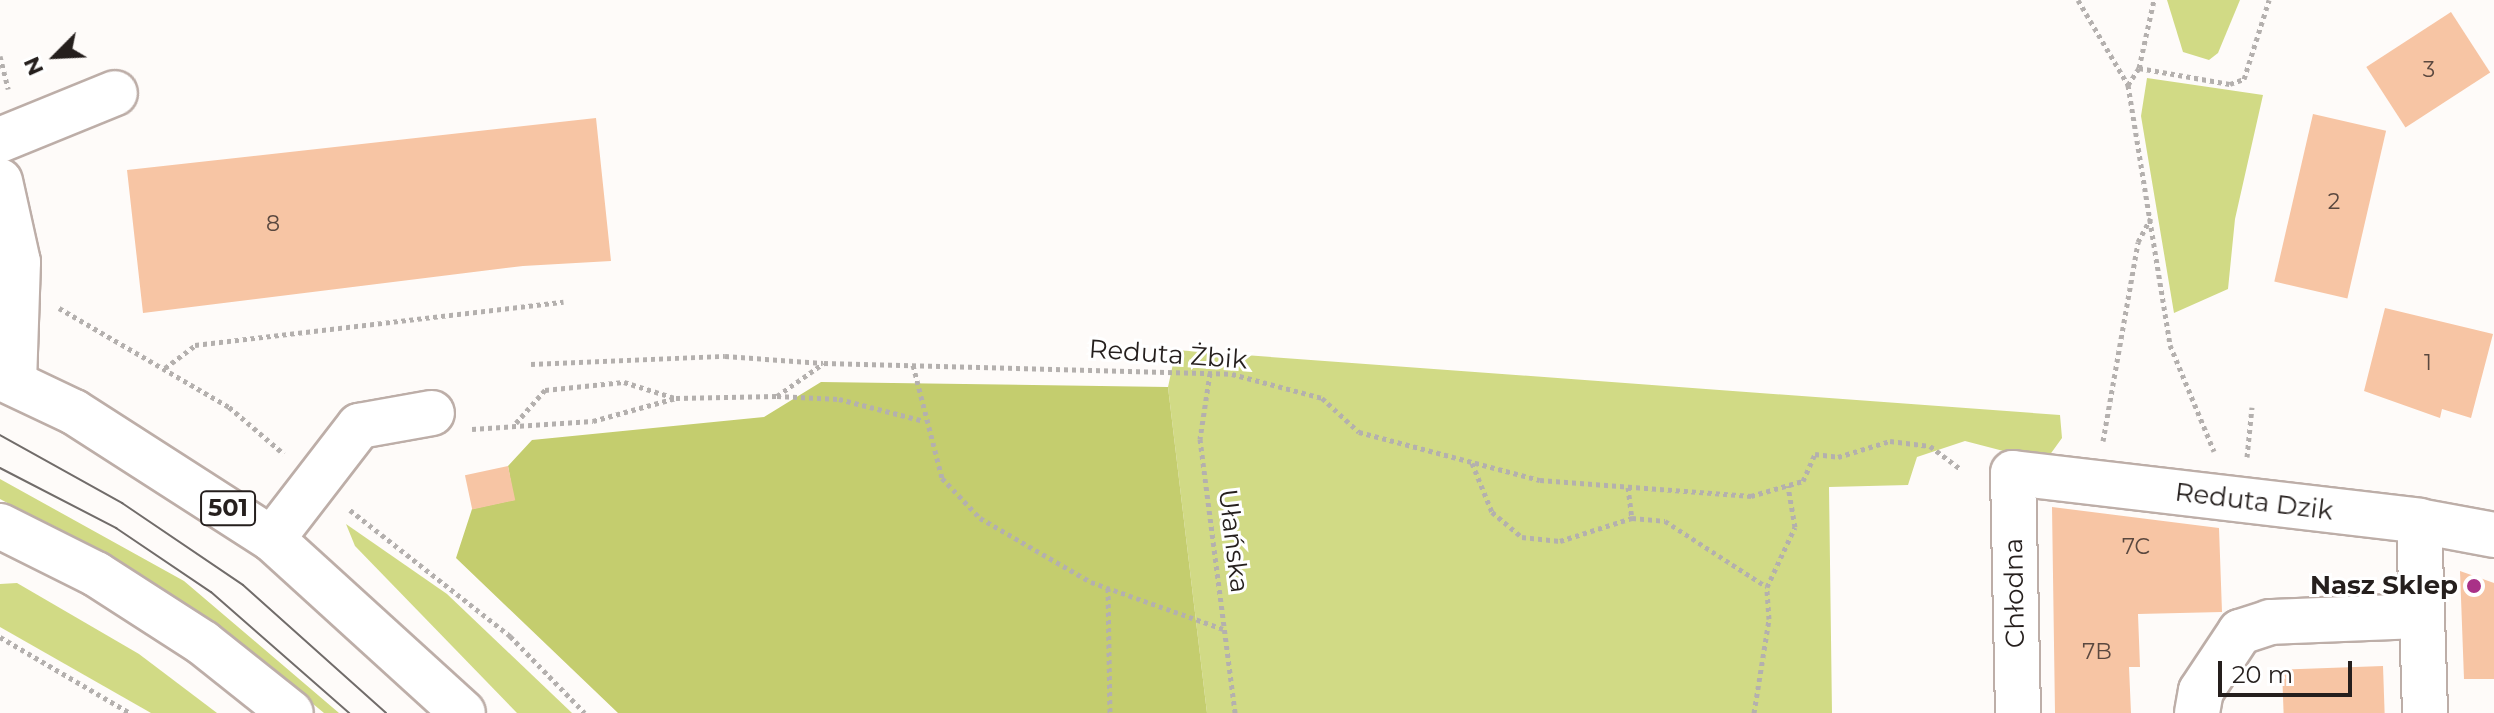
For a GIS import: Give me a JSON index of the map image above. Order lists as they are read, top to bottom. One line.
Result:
{"streets":{"street":["Reduta Dzik","501","Chłodna"],"path":["Reduta Żbik","Ułańska"]},"crossings":[["Reduta Żbik","Ułańska"],["Reduta Dzik","Chłodna"]],"places":["Nasz Sklep"],"house_numbers":["3","2","8","1","7C","7B"],"scale_bar":"20 m","north":"bottom left"}
